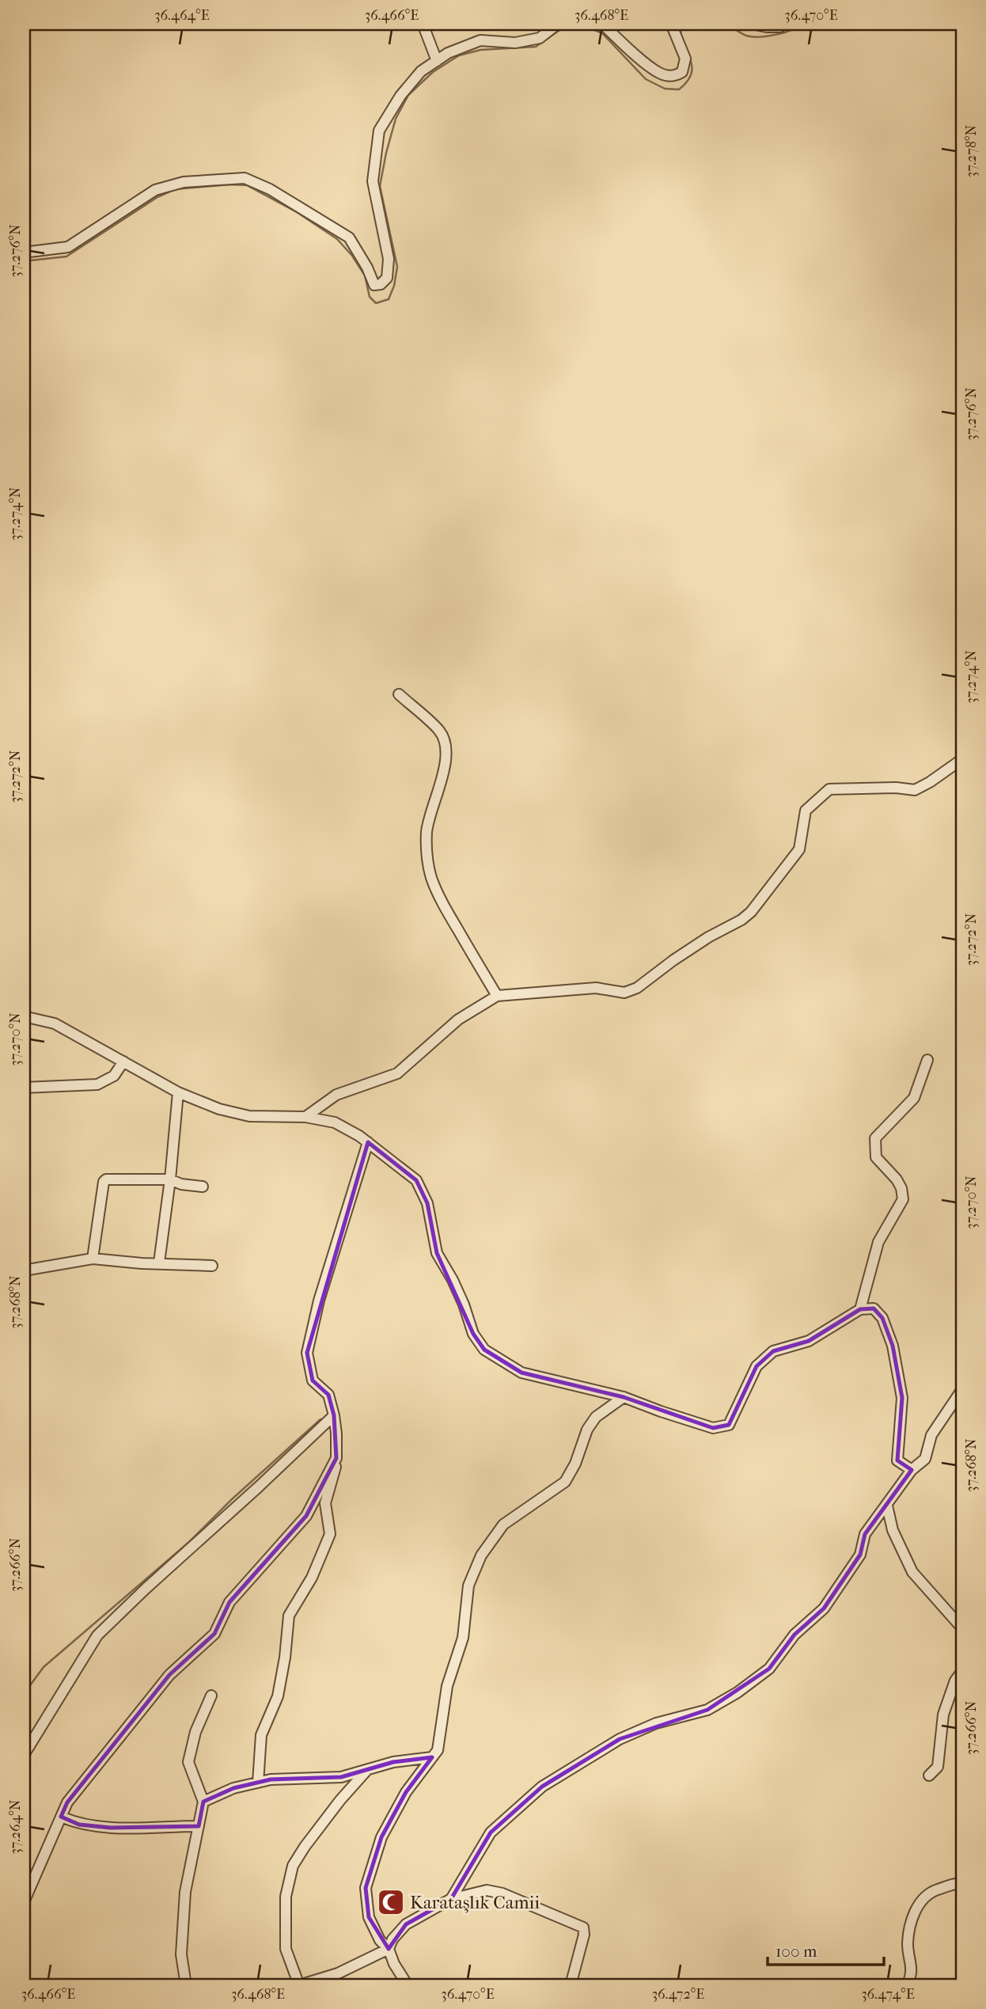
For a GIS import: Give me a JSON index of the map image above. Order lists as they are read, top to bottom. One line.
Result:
{"places":{"mosque":["Karataşlık Camii"]},"scale_bar":"100 m","coordinates":["36.464°E","36.466°E","36.468°E","36.470°E","37.278°N","37.276°N","37.274°N","37.272°N","37.270°N","37.268°N","37.266°N","37.264°N","36.472°E","36.474°E"]}
